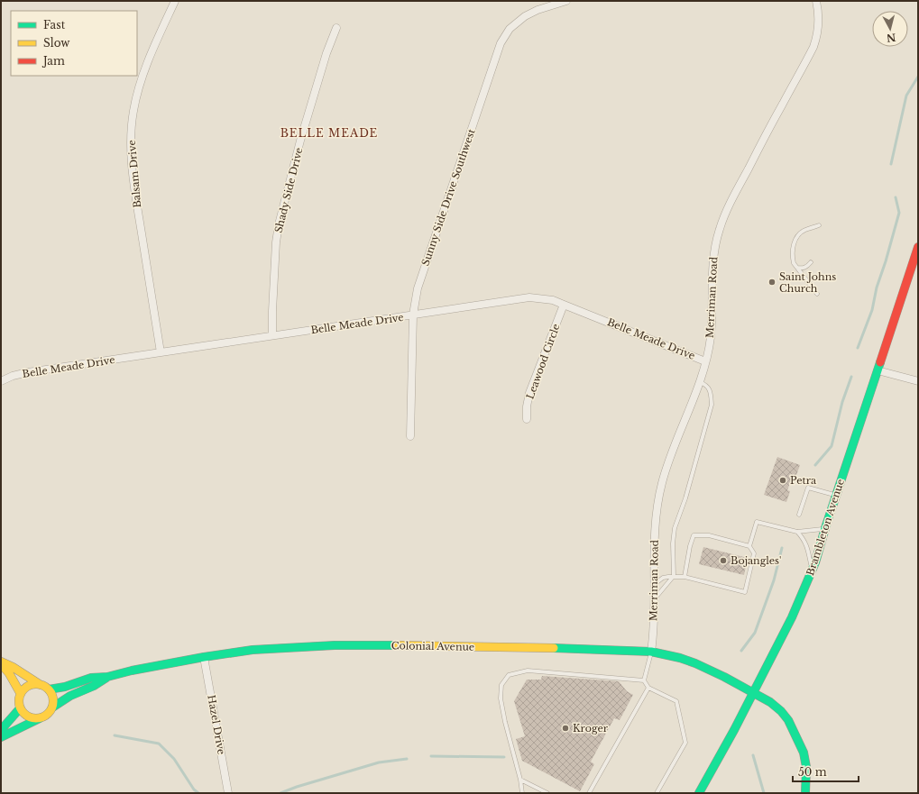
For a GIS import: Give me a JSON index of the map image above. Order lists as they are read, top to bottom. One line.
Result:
{"streets":{"main road":["Brambleton Avenue","Colonial Avenue"],"street":["Balsam Drive","Shady Side Drive","Sunny Side Drive Southwest","Merriman Road","Belle Meade Drive","Leawood Circle","Hazel Drive"]},"crossings":[["Balsam Drive","Belle Meade Drive"],["Shady Side Drive","Belle Meade Drive"],["Sunny Side Drive Southwest","Belle Meade Drive"],["Merriman Road","Belle Meade Drive"],["Merriman Road","Colonial Avenue"],["Belle Meade Drive","Leawood Circle"],["Brambleton Avenue","Colonial Avenue"],["Colonial Avenue","Hazel Drive"]],"districts":["BELLE MEADE"],"places":["Saint Johns Church","Petra","Bojangles'","Kroger"],"legend":["Fast","Slow","Jam"],"scale_bar":"50 m","north":"bottom"}
